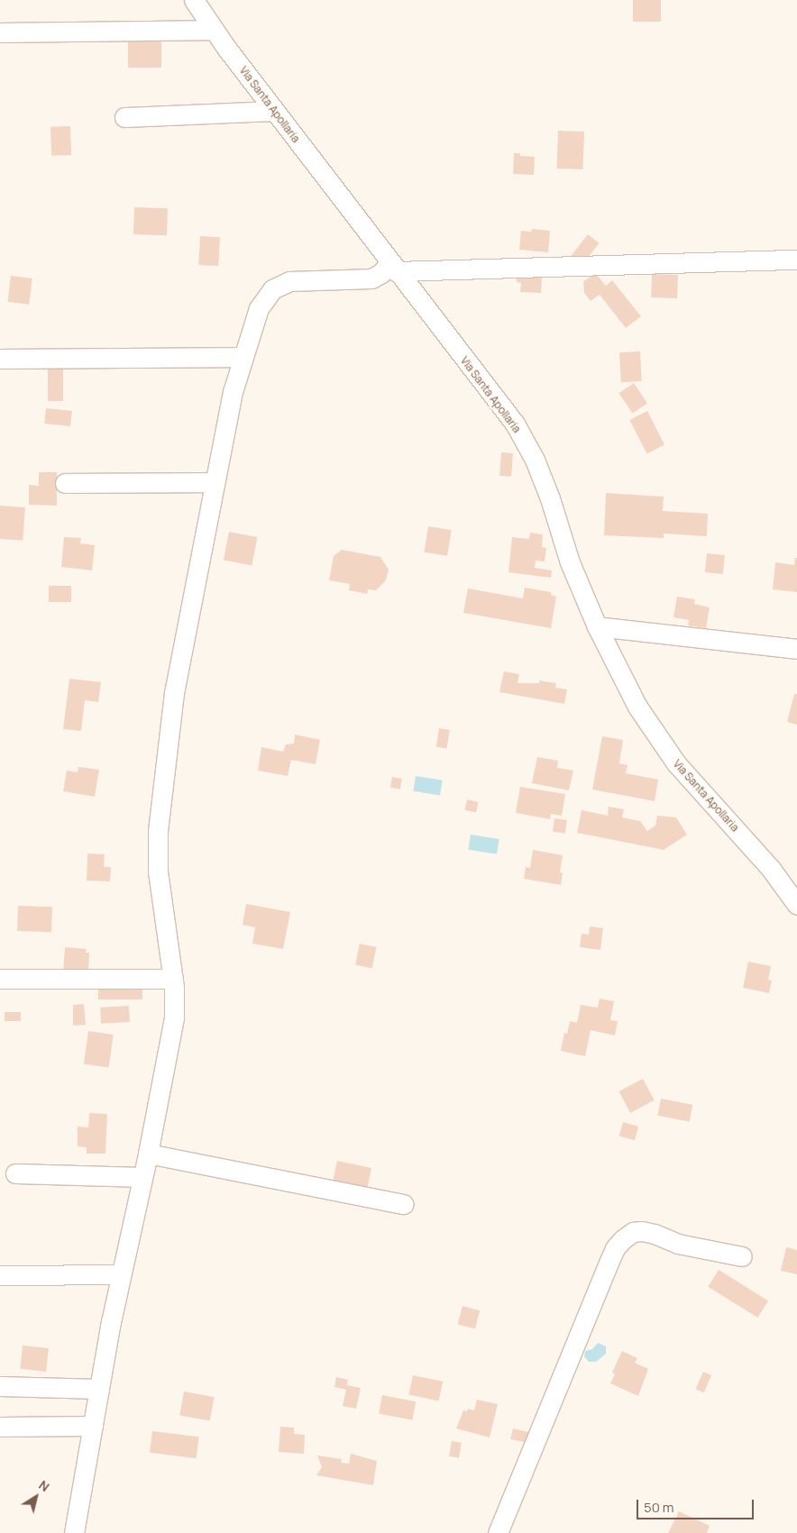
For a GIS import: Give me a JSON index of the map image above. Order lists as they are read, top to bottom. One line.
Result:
{"streets":{"street":["Via Santa Apollaria"]},"scale_bar":"50 m","north":"top right"}
